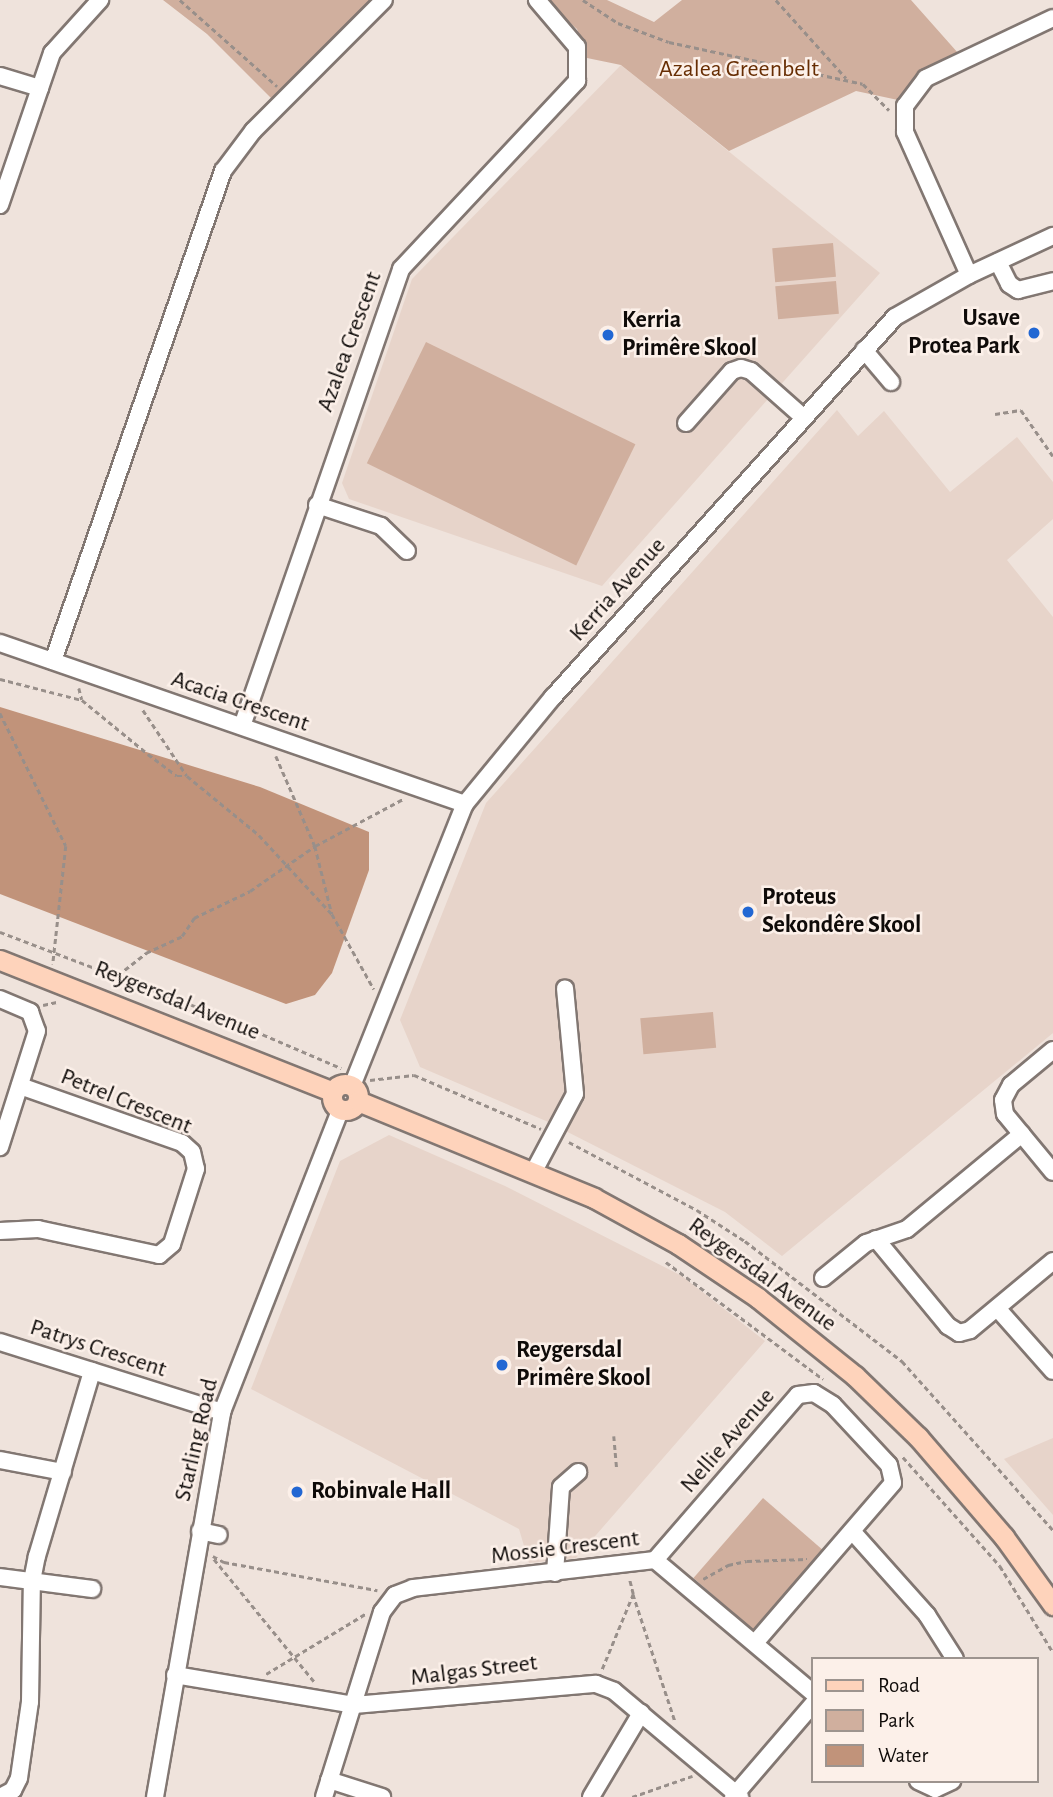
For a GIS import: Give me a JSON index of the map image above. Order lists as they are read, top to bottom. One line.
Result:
{"streets":{"main road":["Reygersdal Avenue"],"street":["Azalea Crescent","Kerria Avenue","Acacia Crescent","Petrel Crescent","Patrys Crescent","Starling Road","Nellie Avenue","Mossie Crescent","Malgas Street"]},"crossings":[["Azalea Crescent","Acacia Crescent"],["Kerria Avenue","Acacia Crescent"],["Kerria Avenue","Reygersdal Avenue"],["Kerria Avenue","Starling Road"],["Reygersdal Avenue","Starling Road"],["Patrys Crescent","Starling Road"],["Starling Road","Malgas Street"],["Nellie Avenue","Mossie Crescent"]],"parks":["Azalea Greenbelt"],"places":["Usave Protea Park","Kerria Primêre Skool","Proteus Sekondêre Skool","Reygersdal Primêre Skool","Robinvale Hall"],"legend":["Road","Park","Water"]}
